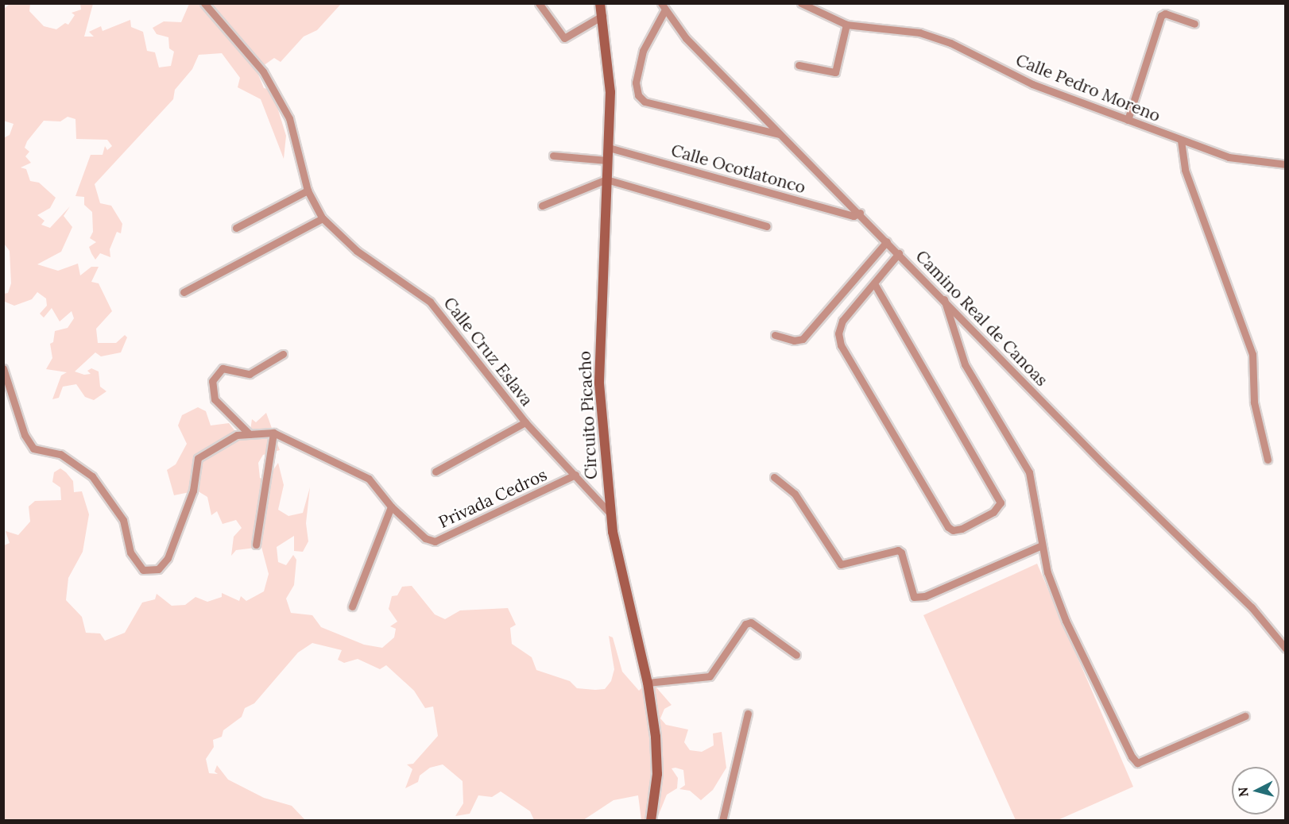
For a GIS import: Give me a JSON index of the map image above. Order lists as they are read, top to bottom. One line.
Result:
{"streets":{"main road":["Circuito Picacho"],"street":["Calle Pedro Moreno","Calle Ocotlatonco","Camino Real de Canoas","Calle Cruz Eslava","Privada Cedros"]},"crossings":[["Calle Ocotlatonco","Camino Real de Canoas"],["Calle Ocotlatonco","Circuito Picacho"],["Calle Cruz Eslava","Circuito Picacho"],["Calle Cruz Eslava","Privada Cedros"]],"north":"left"}
